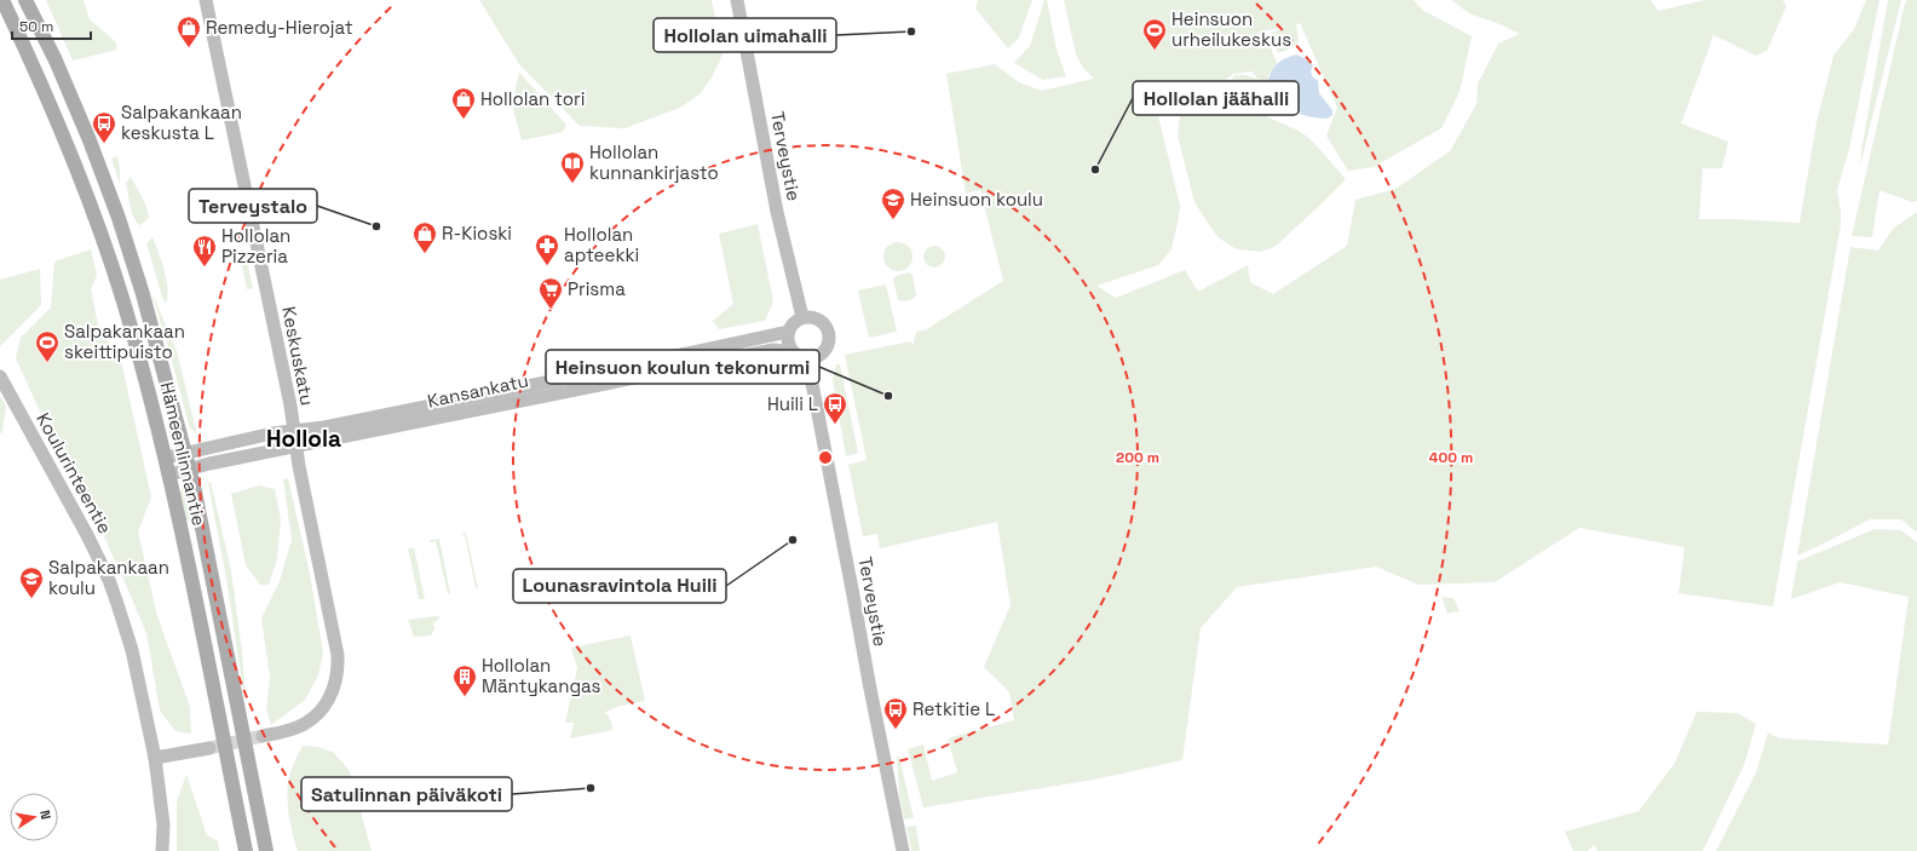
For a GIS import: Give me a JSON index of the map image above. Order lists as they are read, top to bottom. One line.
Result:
{"streets":{"main road":["Terveystie","Keskuskatu","Kansankatu","Hämeenlinnantie","Koulurinteentie"]},"crossings":[["Terveystie","Kansankatu"],["Keskuskatu","Kansankatu"],["Kansankatu","Hämeenlinnantie"]],"districts":["Hollola"],"places":{"other":["Hollolan uimahalli","Hollolan jäähalli","Terveystalo","Heinsuon koulun tekonurmi","Lounasravintola Huili","Satulinnan päiväkoti"],"shop":["Remedy-Hierojat","Hollolan tori","R-Kioski"],"sports":["Heinsuon urheilukeskus","Salpakankaan skeittipuisto"],"bus stop":["Salpakankaan keskusta L","Huili L","Retkitie L"],"library":["Hollolan kunnankirjasto"],"school or university":["Heinsuon koulu","Salpakankaan koulu"],"pharmacy":["Hollolan apteekki"],"restaurant":["Hollolan Pizzeria"],"supermarket":["Prisma"],"building":["Hollolan Mäntykangas"]},"scale_bar":"50 m","north":"right","rings":["200 m","400 m"]}
